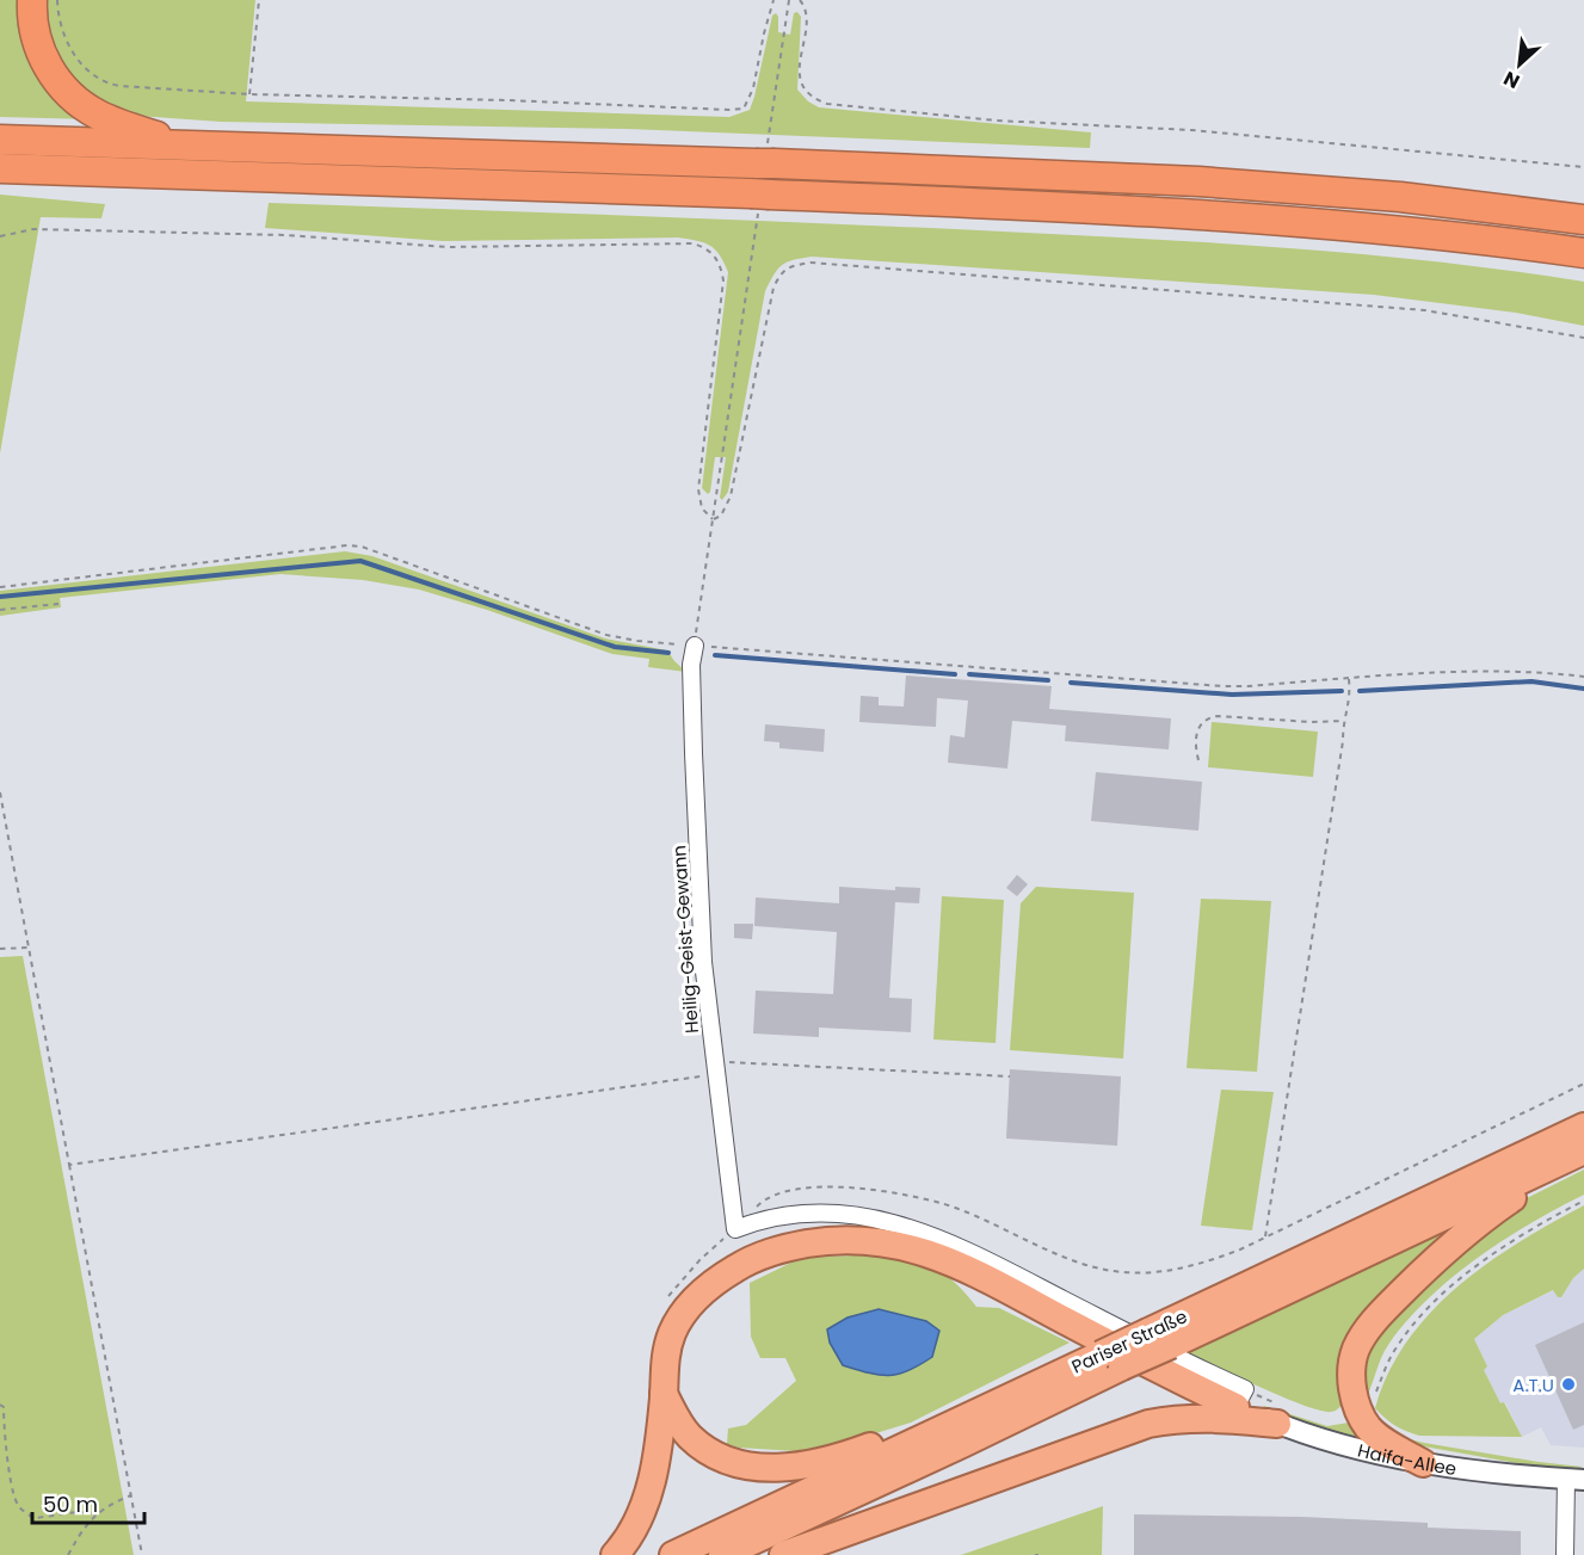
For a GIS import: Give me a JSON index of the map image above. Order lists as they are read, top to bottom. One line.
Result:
{"streets":{"highway":["Pariser Straße"],"street":["Heilig-Geist-Gewann","Haifa-Allee"]},"places":["A.T.U"],"scale_bar":"50 m","north":"bottom left"}
